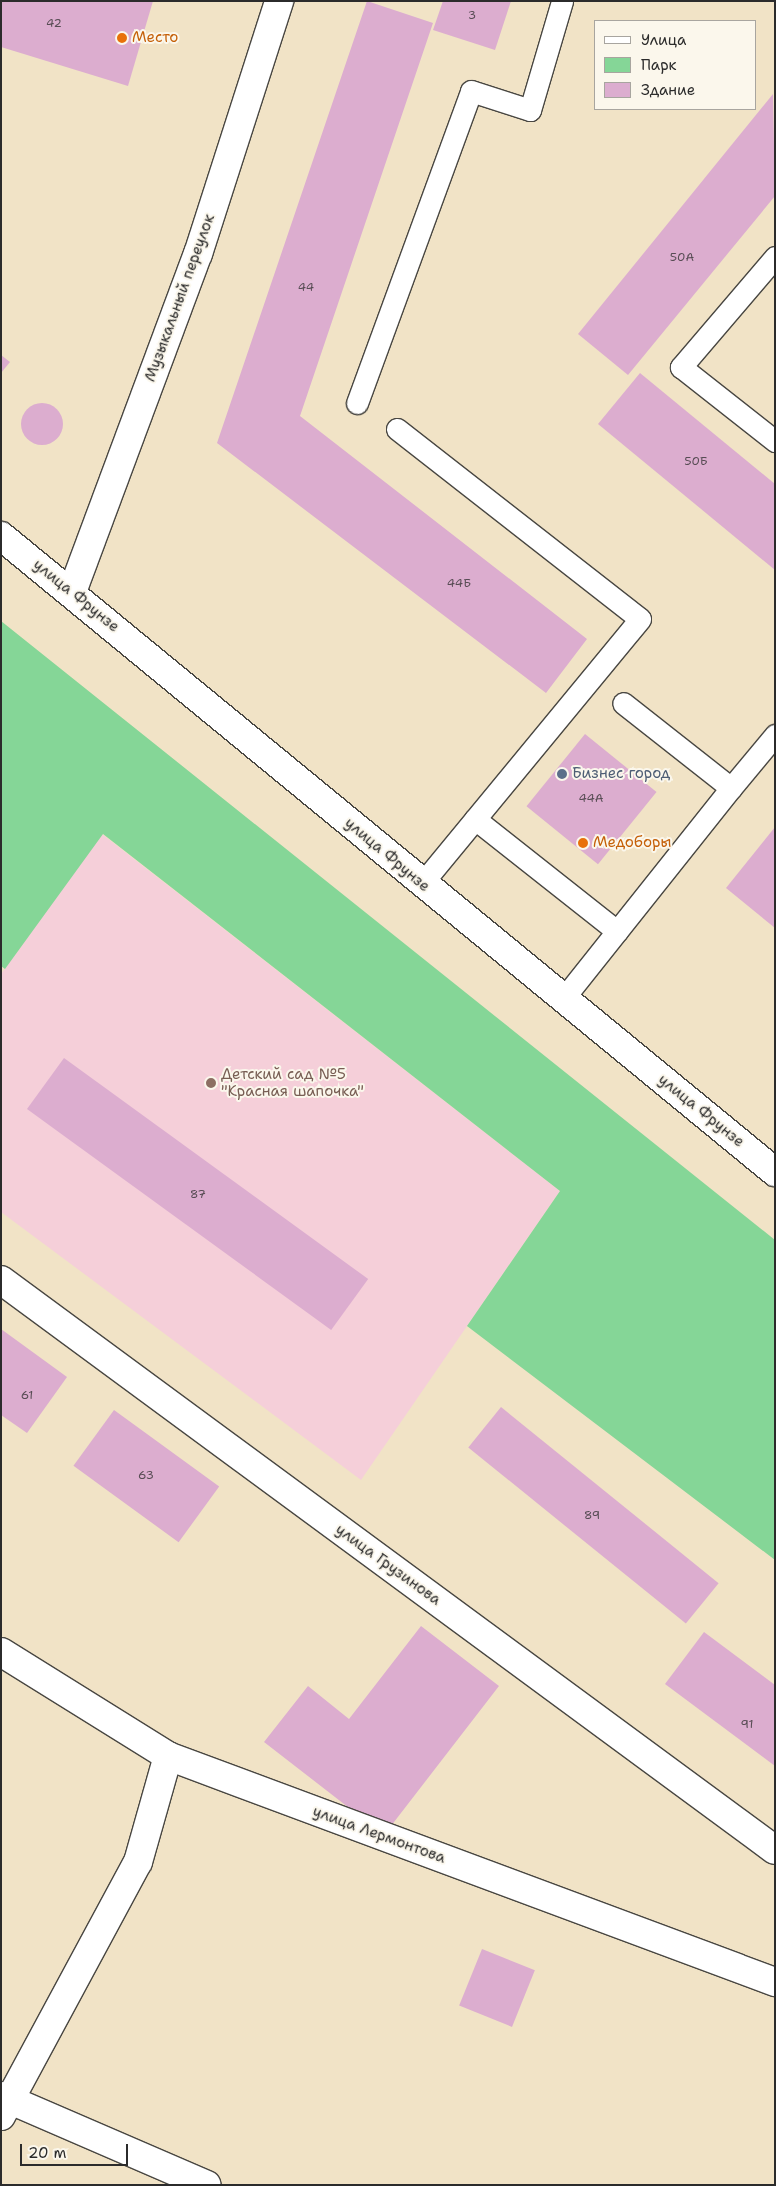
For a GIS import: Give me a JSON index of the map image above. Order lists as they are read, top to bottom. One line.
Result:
{"streets":{"street":["Музыкальный переулок","улица Фрунзе","улица Грузинова","улица Лермонтова"]},"crossings":[["Музыкальный переулок","улица Фрунзе"]],"places":["Место","Бизнес город","Медоборы","Детский сад №5 \"Красная шапочка\""],"house_numbers":["3","42","50А","44","50Б","44Б","44А","87","61","63","89","91"],"legend":["Улица","Парк","Здание"],"scale_bar":"20 m"}
